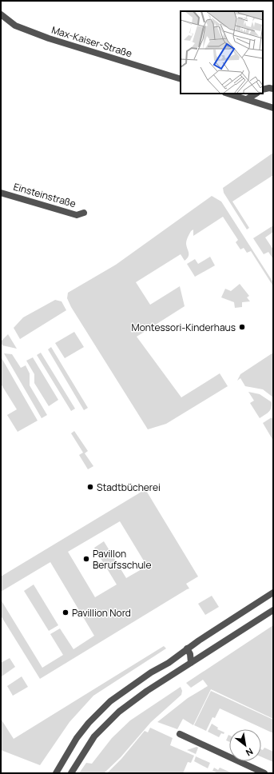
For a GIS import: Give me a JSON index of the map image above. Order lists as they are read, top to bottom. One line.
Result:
{"streets":{"street":["Max-Kaiser-Straße","Einsteinstraße"]},"places":["Montessori-Kinderhaus","Stadtbücherei","Pavillon Berufsschule","Pavillion Nord"],"north":"bottom right"}
